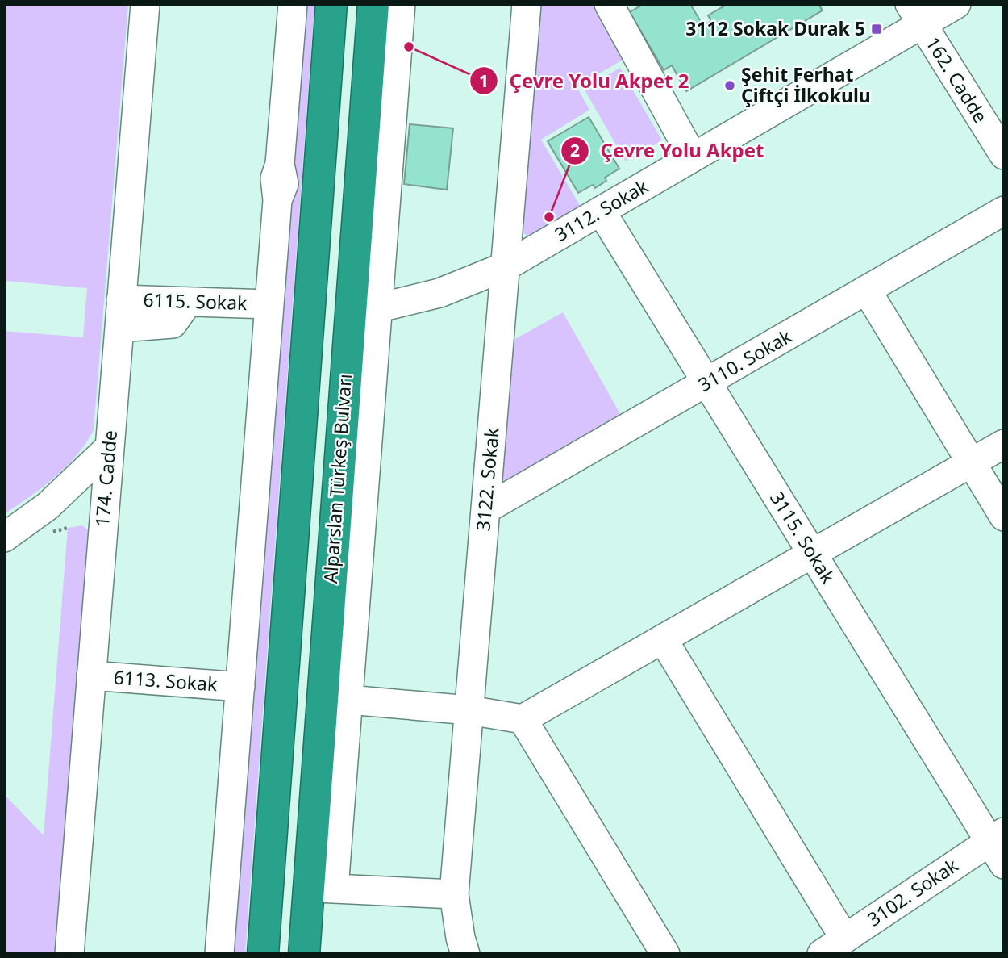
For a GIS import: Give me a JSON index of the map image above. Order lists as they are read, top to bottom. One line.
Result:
{"streets":{"highway":["Alparslan Türkeş Bulvarı"],"street":["162. Cadde","3112. Sokak","6115. Sokak","3110. Sokak","174. Cadde","3122. Sokak","3115. Sokak","6113. Sokak","3102. Sokak"]},"crossings":[["162. Cadde","3112. Sokak"],["3112. Sokak","Alparslan Türkeş Bulvarı"],["3112. Sokak","3122. Sokak"],["3112. Sokak","3115. Sokak"],["6115. Sokak","174. Cadde"],["3110. Sokak","3122. Sokak"],["3110. Sokak","3115. Sokak"],["174. Cadde","6113. Sokak"],["3115. Sokak","3102. Sokak"]],"places":{"transit":["3112 Sokak Durak 5"],"other":["Çevre Yolu Akpet 2","Şehit Ferhat Çiftçi İlkokulu","Çevre Yolu Akpet"]}}
